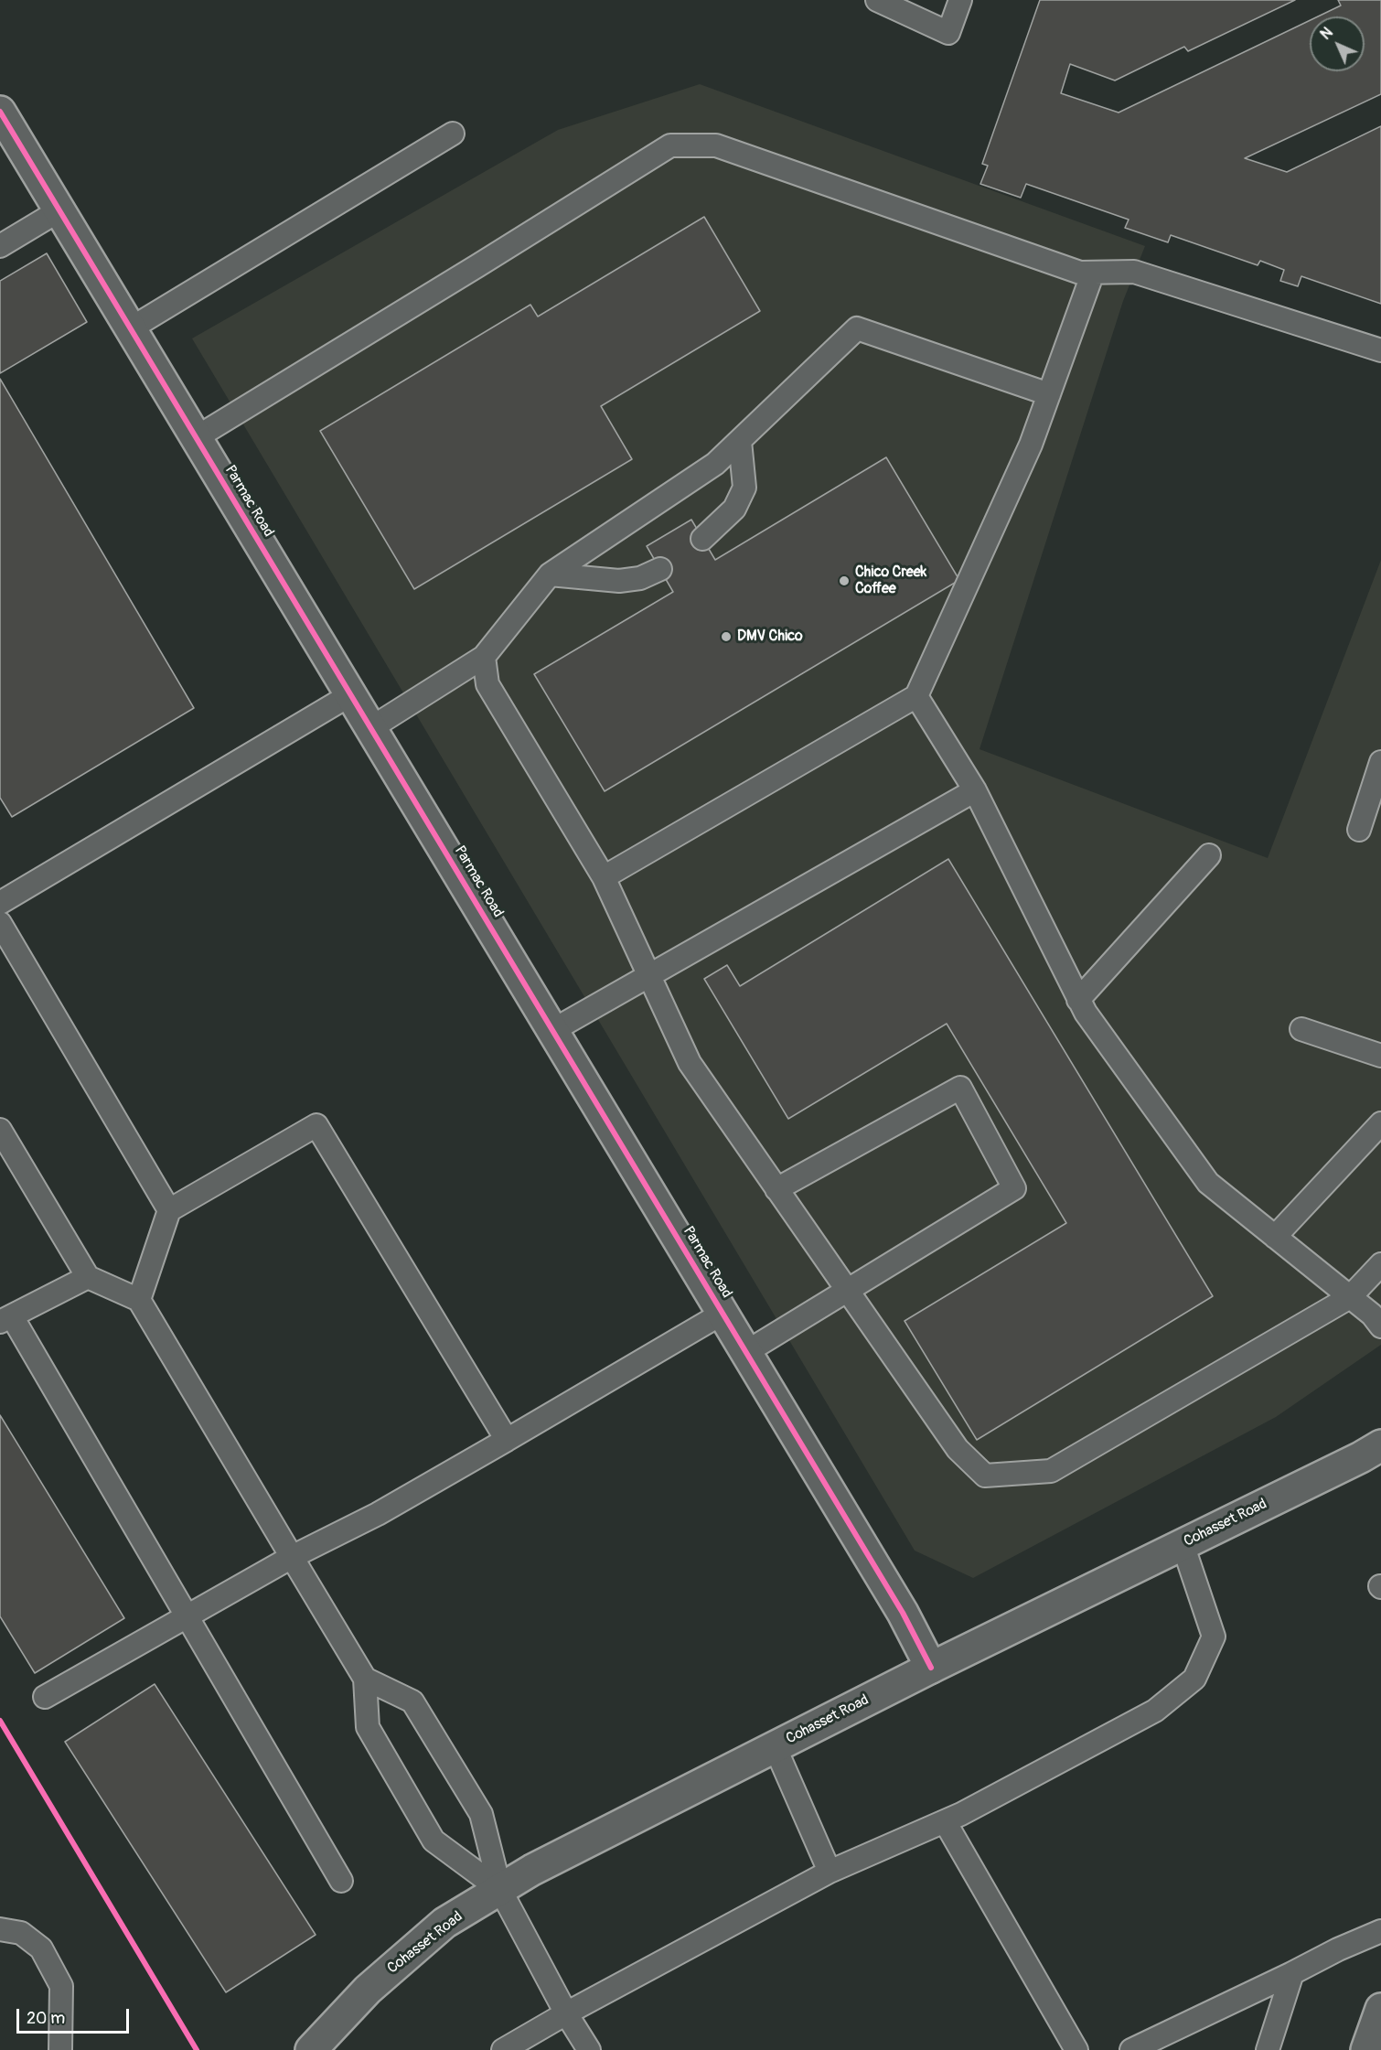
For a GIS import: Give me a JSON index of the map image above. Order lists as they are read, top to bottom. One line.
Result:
{"streets":{"street":["Parmac Road","Cohasset Road"]},"crossings":[["Parmac Road","Cohasset Road"]],"places":["Chico Creek Coffee","DMV Chico"],"scale_bar":"20 m","north":"top left"}
